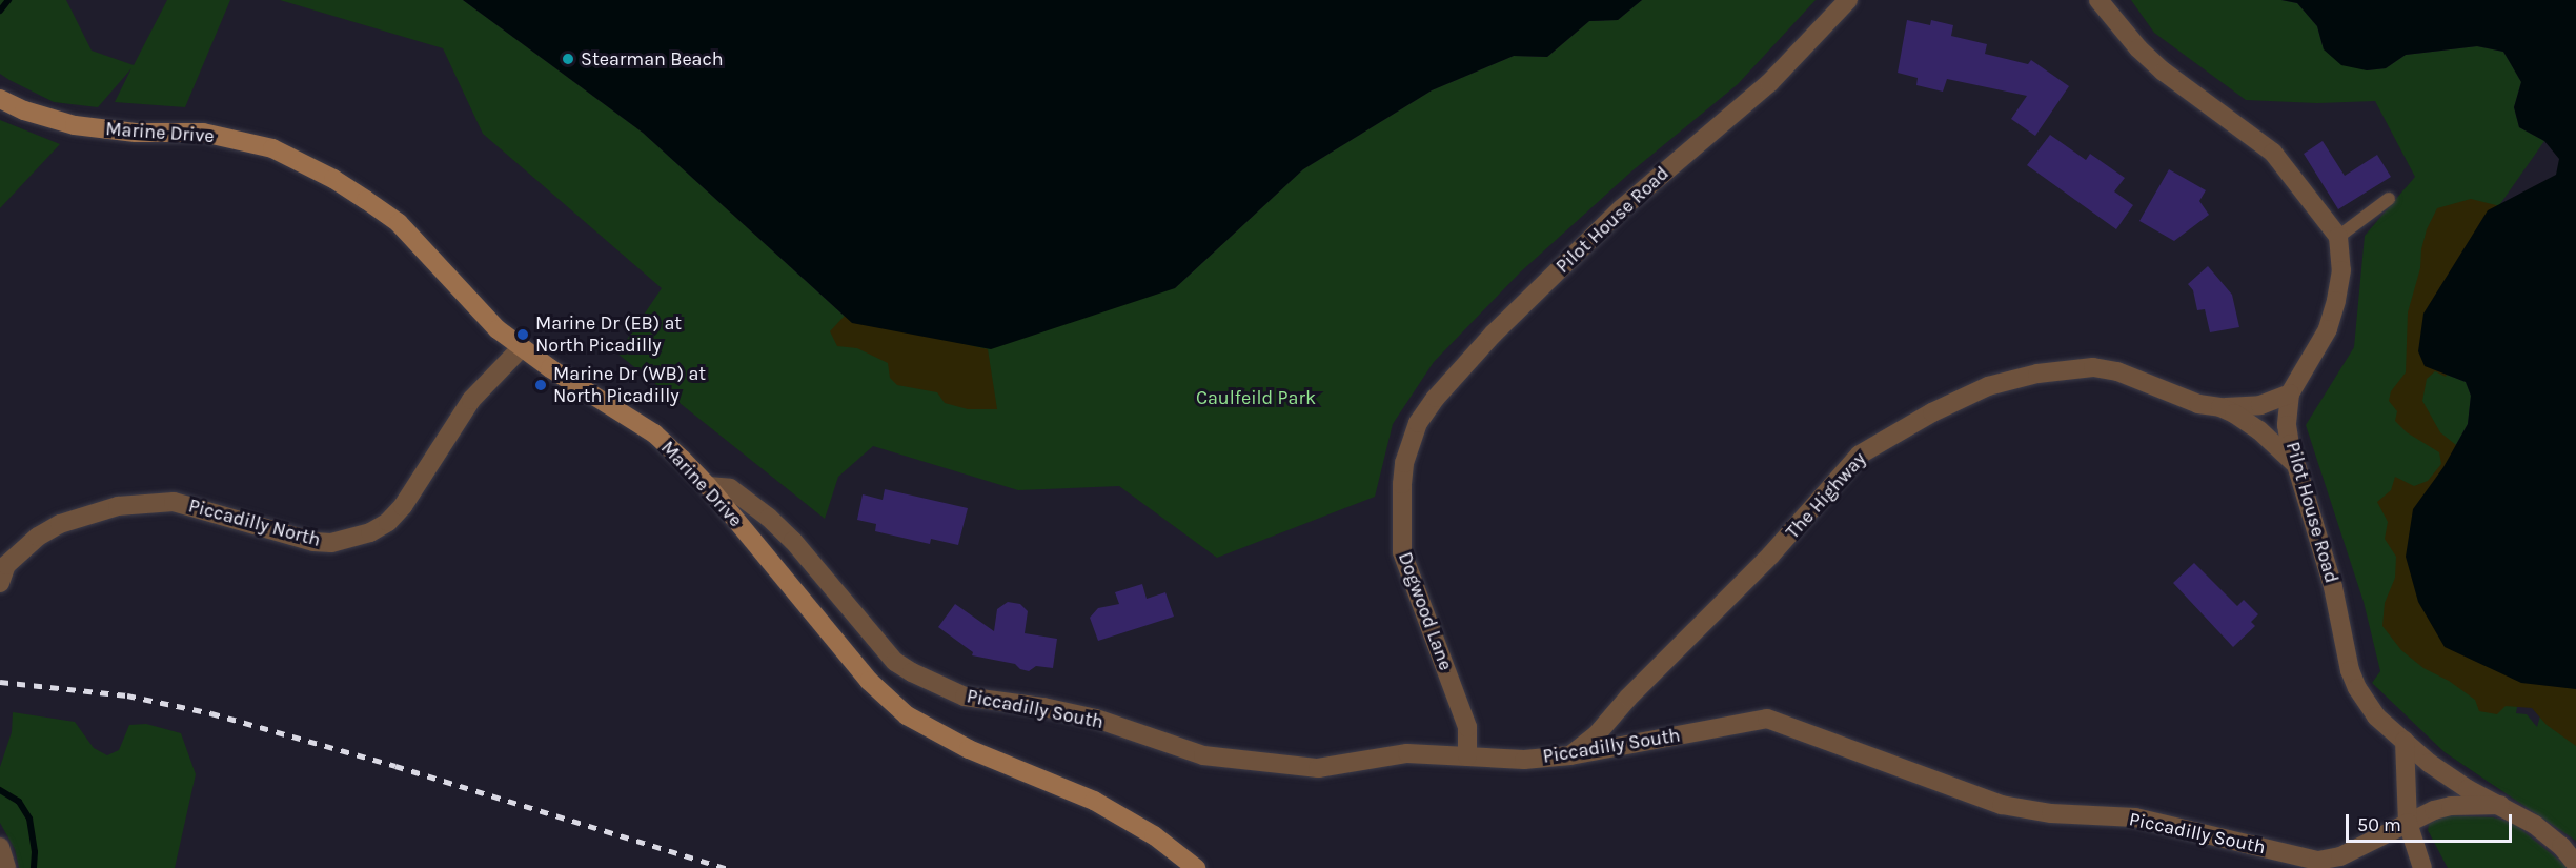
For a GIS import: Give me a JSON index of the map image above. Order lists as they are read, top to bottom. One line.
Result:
{"streets":{"main road":["Marine Drive"],"street":["Pilot House Road","The Highway","Piccadilly North","Dogwood Lane","Piccadilly South"]},"crossings":[["Marine Drive","Piccadilly North"],["Marine Drive","Piccadilly South"],["Pilot House Road","The Highway"],["Pilot House Road","Dogwood Lane"],["Pilot House Road","Piccadilly South"],["The Highway","Piccadilly South"],["Dogwood Lane","Piccadilly South"]],"parks":["Caulfeild Park"],"places":["Stearman Beach","Marine Dr (EB) at North Picadilly","Marine Dr (WB) at North Picadilly"],"scale_bar":"50 m"}
